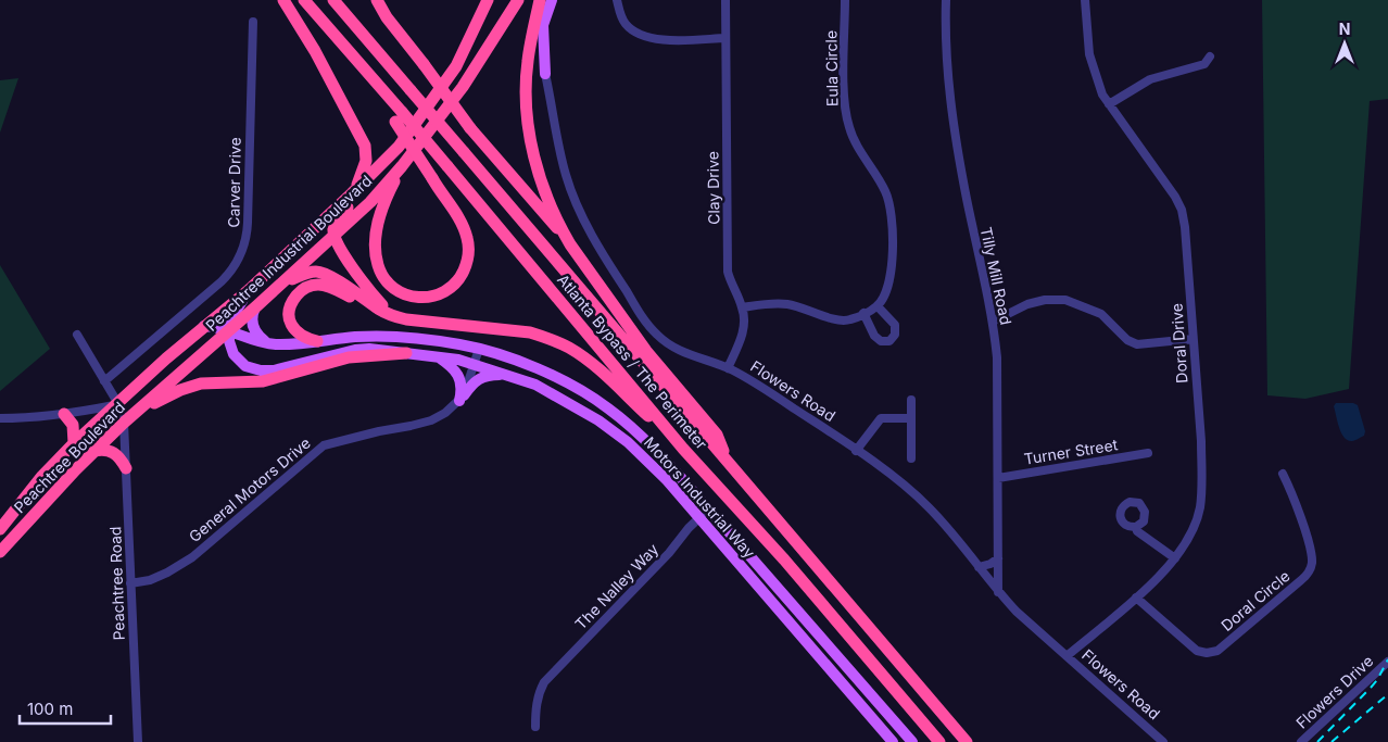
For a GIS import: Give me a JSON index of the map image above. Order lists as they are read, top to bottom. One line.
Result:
{"streets":{"highway":["Peachtree Industrial Boulevard","Atlanta Bypass / The Perimeter","Peachtree Boulevard"],"main road":["Flowers Road","Motors Industrial Way"],"street":["Eula Circle","Carver Drive","Clay Drive","Tilly Mill Road","Doral Drive","Turner Street","General Motors Drive","Peachtree Road","The Nalley Way","Doral Circle","Flowers Drive"]},"crossings":[["Carver Drive","Peachtree Road"],["Clay Drive","Flowers Road"],["Peachtree Industrial Boulevard","Peachtree Boulevard"],["Peachtree Industrial Boulevard","Motors Industrial Way"],["Peachtree Industrial Boulevard","Peachtree Road"],["Tilly Mill Road","Flowers Road"],["Tilly Mill Road","Turner Street"],["Doral Drive","Flowers Road"],["Doral Drive","Doral Circle"],["Peachtree Boulevard","Peachtree Road"],["General Motors Drive","Peachtree Road"],["Motors Industrial Way","The Nalley Way"]],"scale_bar":"100 m","north":"top"}
